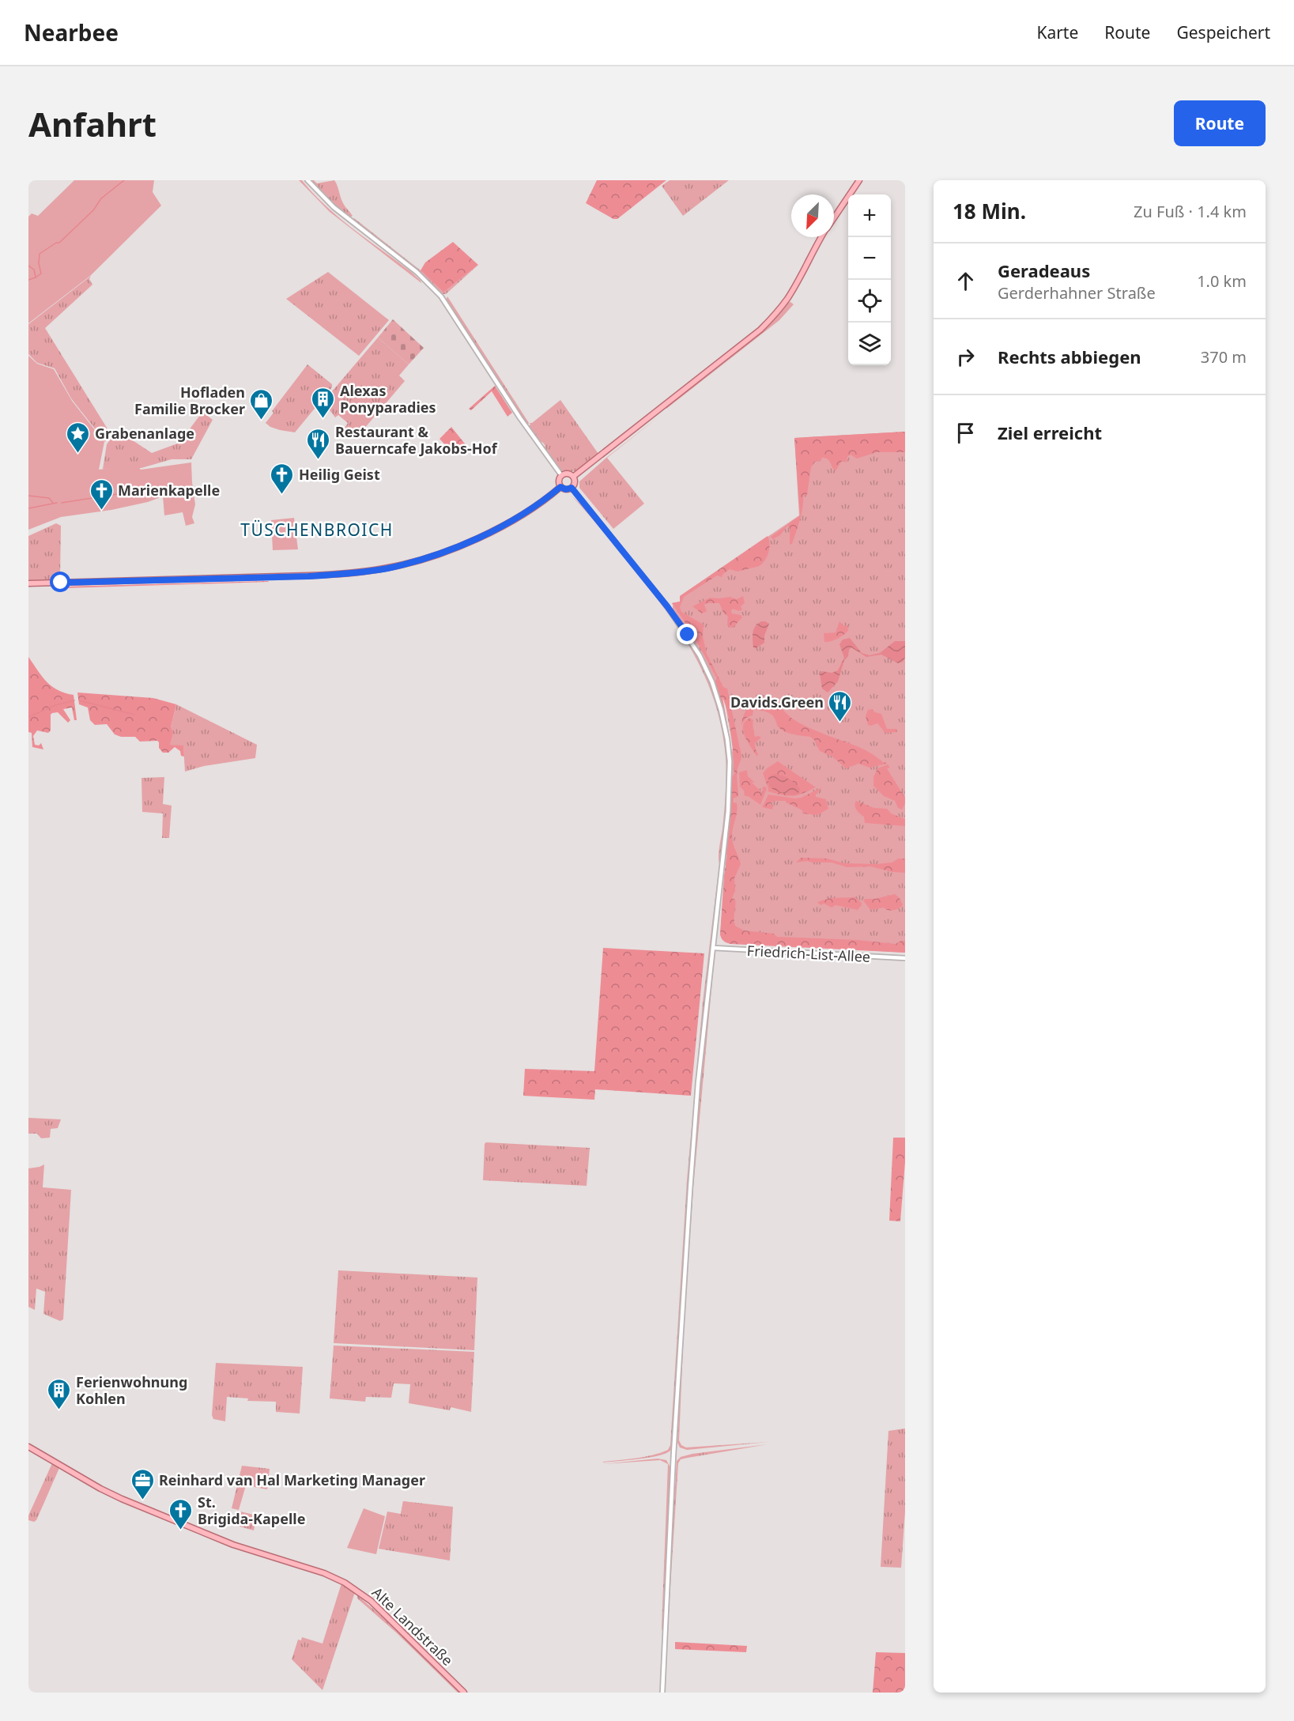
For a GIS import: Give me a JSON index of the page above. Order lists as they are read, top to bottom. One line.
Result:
{"streets":{"main road":["Alte Landstraße"],"street":["Friedrich-List-Allee"]},"districts":["TÜSCHENBROICH"],"places":{"building":["Alexas Ponyparadies","Ferienwohnung Kohlen"],"shop":["Hofladen Familie Brocker"],"place":["Grabenanlage"],"restaurant":["Restaurant & Bauerncafe Jakobs-Hof","Davids.Green"],"church":["Heilig Geist","Marienkapelle","St. Brigida-Kapelle"],"office":["Reinhard van Hal Marketing Manager"]},"north":"bottom left","page":{"header":"Nearbee","nav":["Karte","Route","Gespeichert"],"buttons":"Route","title":"Anfahrt","heading":["18 Min.","Zu Fuß · 1.4 km"],"map_buttons":["+","−"],"list":[["Geradeaus","Gerderhahner Straße","1.0 km"],["Rechts abbiegen","370 m"],"Ziel erreicht"]}}
